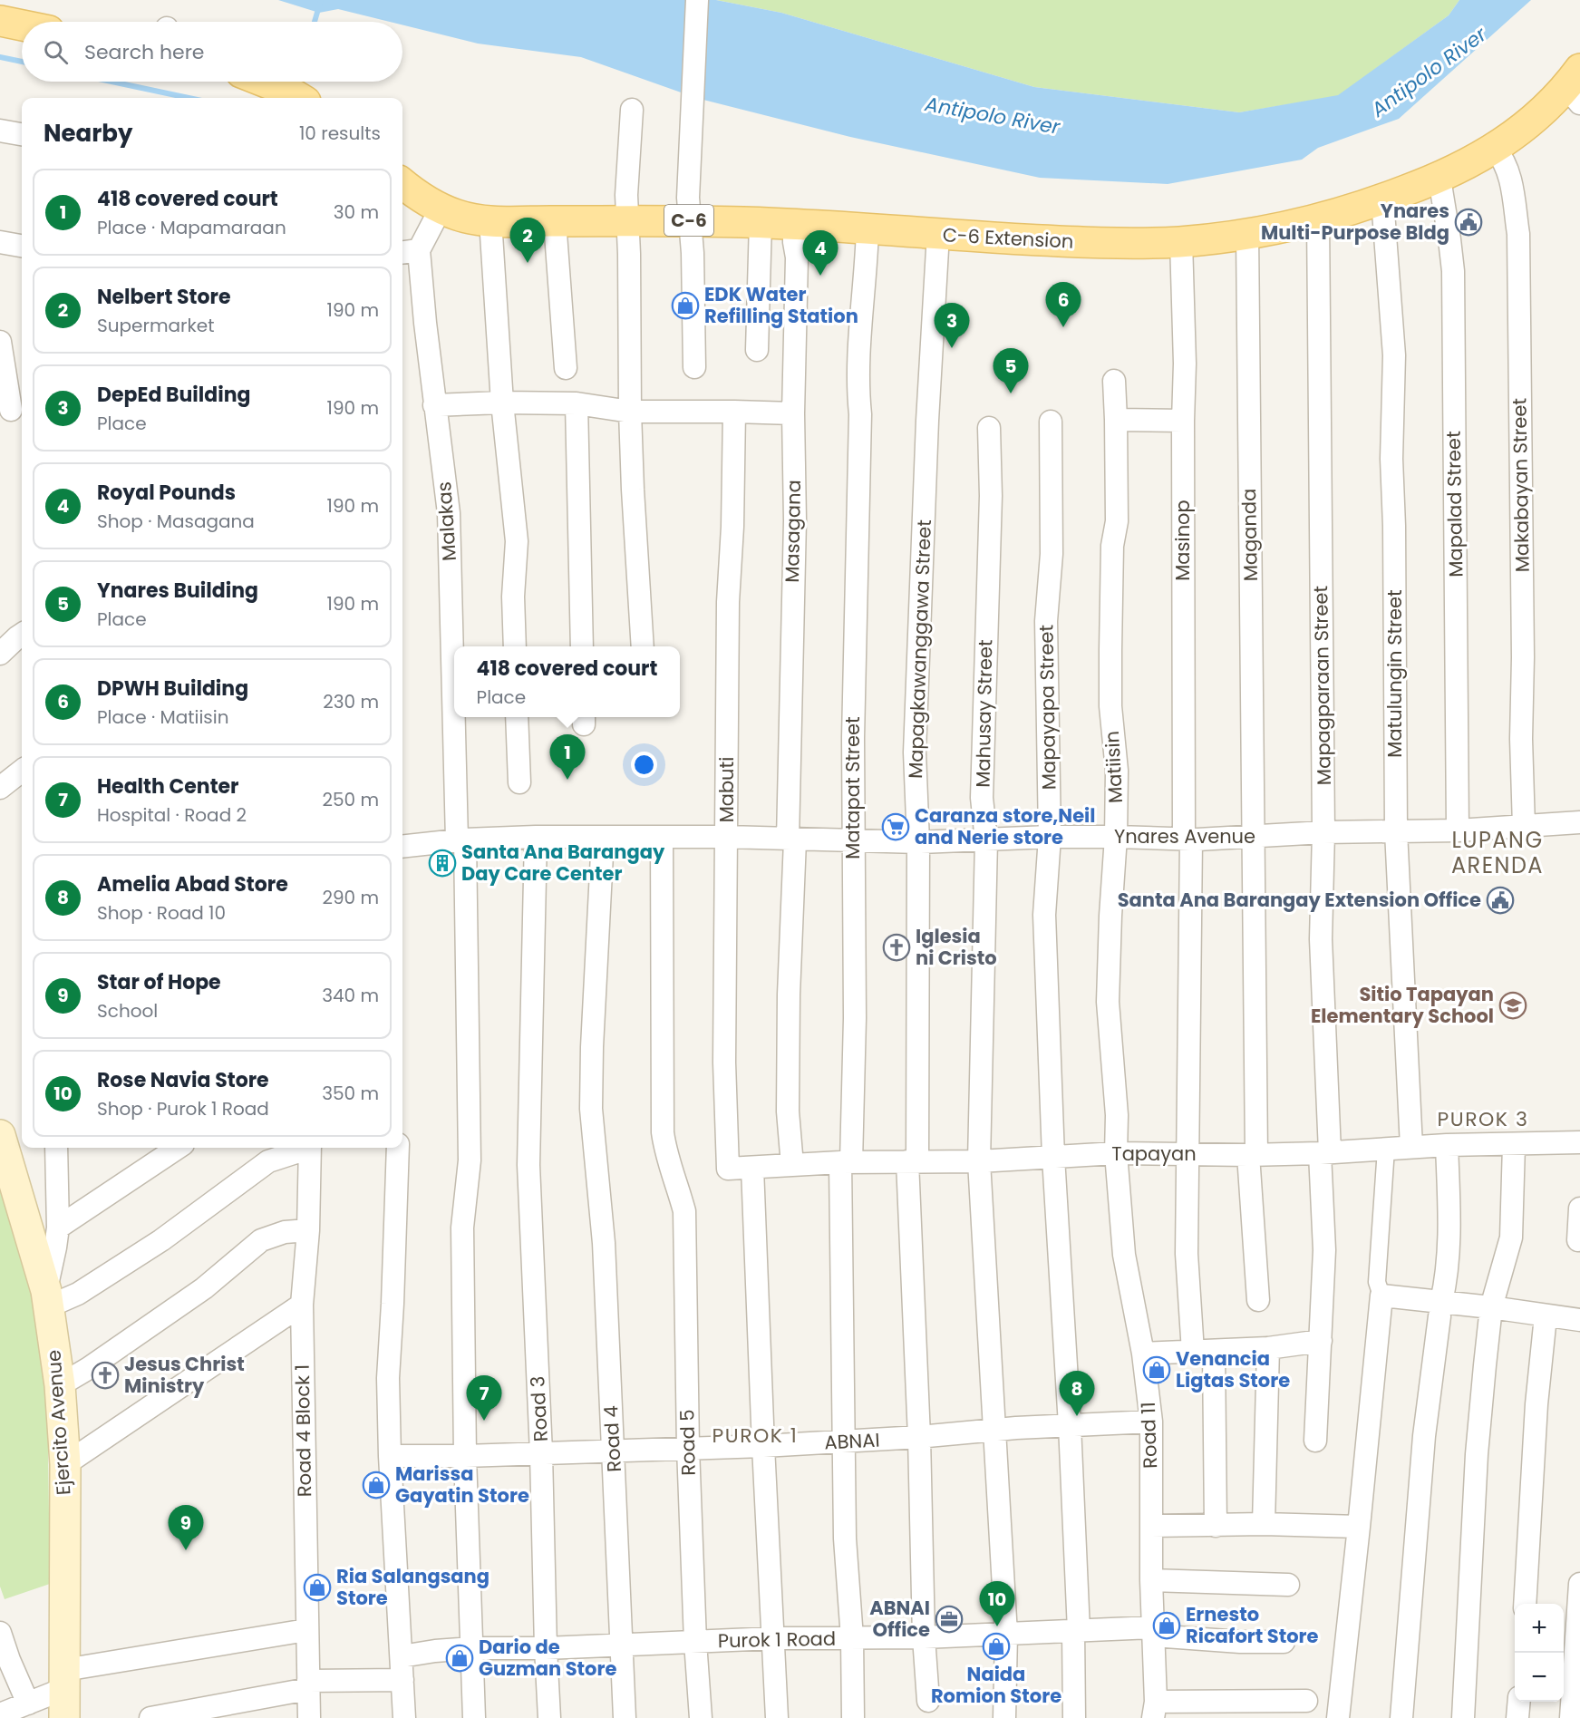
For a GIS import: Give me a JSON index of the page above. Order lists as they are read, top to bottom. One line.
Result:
{"streets":{"main road":["C-6","C-6 Extension","Ejercito Avenue"],"street":["Makabayan Street","Mapalad Street","Malakas","Masagana","Maganda","Masinop","Mapagkawanggawa Street","Matulungin Street","Mapagparaan Street","Mapayapa Street","Mahusay Street","Matiisin","Matapat Street","Mabuti","Ynares Avenue","Tapayan","Road 3","Road 4 Block 1","Road 11","Road 4","ABNAI","Road 5","Purok 1 Road"]},"crossings":[["C-6 Extension","Makabayan Street"],["C-6 Extension","Mapalad Street"],["C-6 Extension","Malakas"],["C-6 Extension","Masagana"],["C-6 Extension","Maganda"],["C-6 Extension","Masinop"],["C-6 Extension","Mapagkawanggawa Street"],["C-6 Extension","Matulungin Street"],["C-6 Extension","Mapagparaan Street"],["C-6 Extension","Matapat Street"],["Makabayan Street","Ynares Avenue"],["Mapalad Street","Ynares Avenue"],["Malakas","Ynares Avenue"],["Malakas","ABNAI"],["Malakas","Purok 1 Road"],["Masagana","Ynares Avenue"],["Masagana","Tapayan"],["Maganda","Ynares Avenue"],["Masinop","Ynares Avenue"],["Masinop","Tapayan"],["Mapagkawanggawa Street","Ynares Avenue"],["Mapagkawanggawa Street","Tapayan"],["Mapagkawanggawa Street","ABNAI"],["Mapagkawanggawa Street","Purok 1 Road"],["Matulungin Street","Ynares Avenue"],["Matulungin Street","Tapayan"],["Mapagparaan Street","Ynares Avenue"],["Mapagparaan Street","Tapayan"],["Mapayapa Street","Ynares Avenue"],["Mapayapa Street","Tapayan"],["Mapayapa Street","ABNAI"],["Mapayapa Street","Purok 1 Road"],["Mahusay Street","Ynares Avenue"],["Mahusay Street","Tapayan"],["Mahusay Street","ABNAI"],["Mahusay Street","Purok 1 Road"],["Matiisin","Ynares Avenue"],["Matiisin","Tapayan"],["Matiisin","Road 11"],["Matapat Street","Ynares Avenue"],["Matapat Street","Tapayan"],["Matapat Street","ABNAI"],["Matapat Street","Purok 1 Road"],["Mabuti","Ynares Avenue"],["Mabuti","Tapayan"],["Ynares Avenue","Road 3"],["Ynares Avenue","Road 4"],["Ynares Avenue","Road 5"],["Tapayan","Road 11"],["Road 3","ABNAI"],["Road 3","Purok 1 Road"],["Road 11","ABNAI"],["Road 11","Purok 1 Road"],["Road 4","ABNAI"],["Road 4","Purok 1 Road"],["ABNAI","Road 5"],["Road 5","Purok 1 Road"]],"districts":["LUPANG ARENDA","PUROK 3","PUROK 1"],"water":["Antipolo River"],"places":{"public building":["Ynares Multi-Purpose Bldg","Santa Ana Barangay Extension Office"],"shop":["EDK Water Refilling Station","Venancia Ligtas Store","Marissa Gayatin Store","Ria Salangsang Store","Ernesto Ricafort Store","Naida Romion Store","Dario de Guzman Store"],"supermarket":["Caranza store,Neil and Nerie store"],"building":["Santa Ana Barangay Day Care Center"],"church":["Iglesia ni Cristo","Jesus Christ Ministry"],"school or university":["Sitio Tapayan Elementary School"],"office":["ABNAI Office"]},"page":{"search":"Search here","heading":["Nearby","10 results"],"list":[{"mark":"1","name":"418 covered court","note":"Place · Mapamaraan","value":"30 m"},{"mark":"2","name":"Nelbert Store","note":"Supermarket","value":"190 m"},{"mark":"3","name":"DepEd Building","note":"Place","value":"190 m"},{"mark":"4","name":"Royal Pounds","note":"Shop · Masagana","value":"190 m"},{"mark":"5","name":"Ynares Building","note":"Place","value":"190 m"},{"mark":"6","name":"DPWH Building","note":"Place · Matiisin","value":"230 m"},{"mark":"7","name":"Health Center","note":"Hospital · Road 2","value":"250 m"},{"mark":"8","name":"Amelia Abad Store","note":"Shop · Road 10","value":"290 m"},{"mark":"9","name":"Star of Hope","note":"School","value":"340 m"},{"mark":"10","name":"Rose Navia Store","note":"Shop · Purok 1 Road","value":"350 m"}],"pins":["2","4","6","3","5","1","8","7","9","10"],"popup":["418 covered court","Place"],"map_buttons":["+","−"]}}
